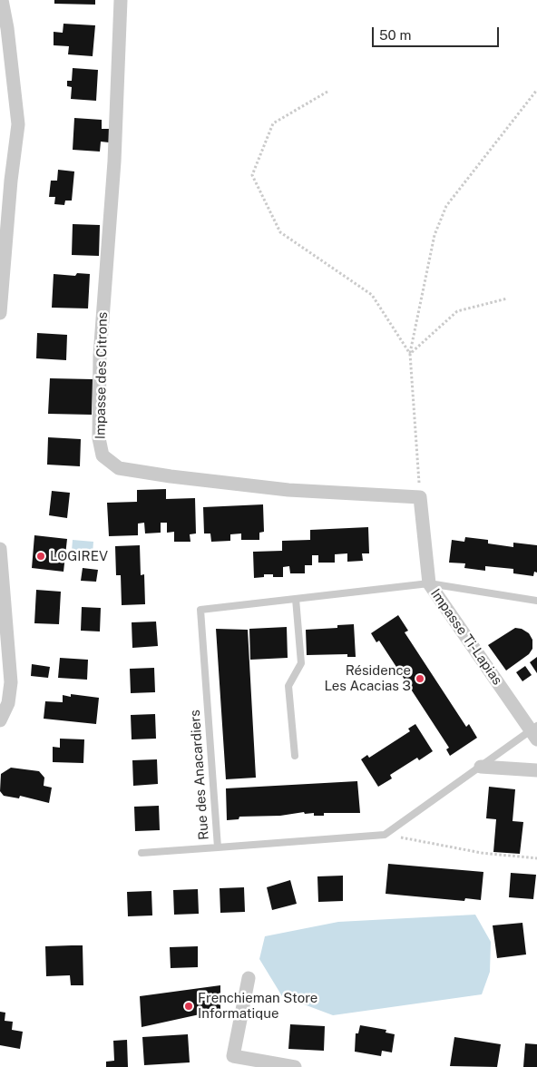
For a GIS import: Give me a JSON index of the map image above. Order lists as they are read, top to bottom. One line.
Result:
{"streets":{"street":["Impasse des Citrons","Impasse Ti-Lapias"],"lane":["Rue des Anacardiers"]},"crossings":[["Impasse des Citrons","Impasse Ti-Lapias"],["Impasse Ti-Lapias","Rue des Anacardiers"]],"places":["LOGIREV","Résidence Les Acacias 3","Frenchieman Store Informatique"],"scale_bar":"50 m"}
